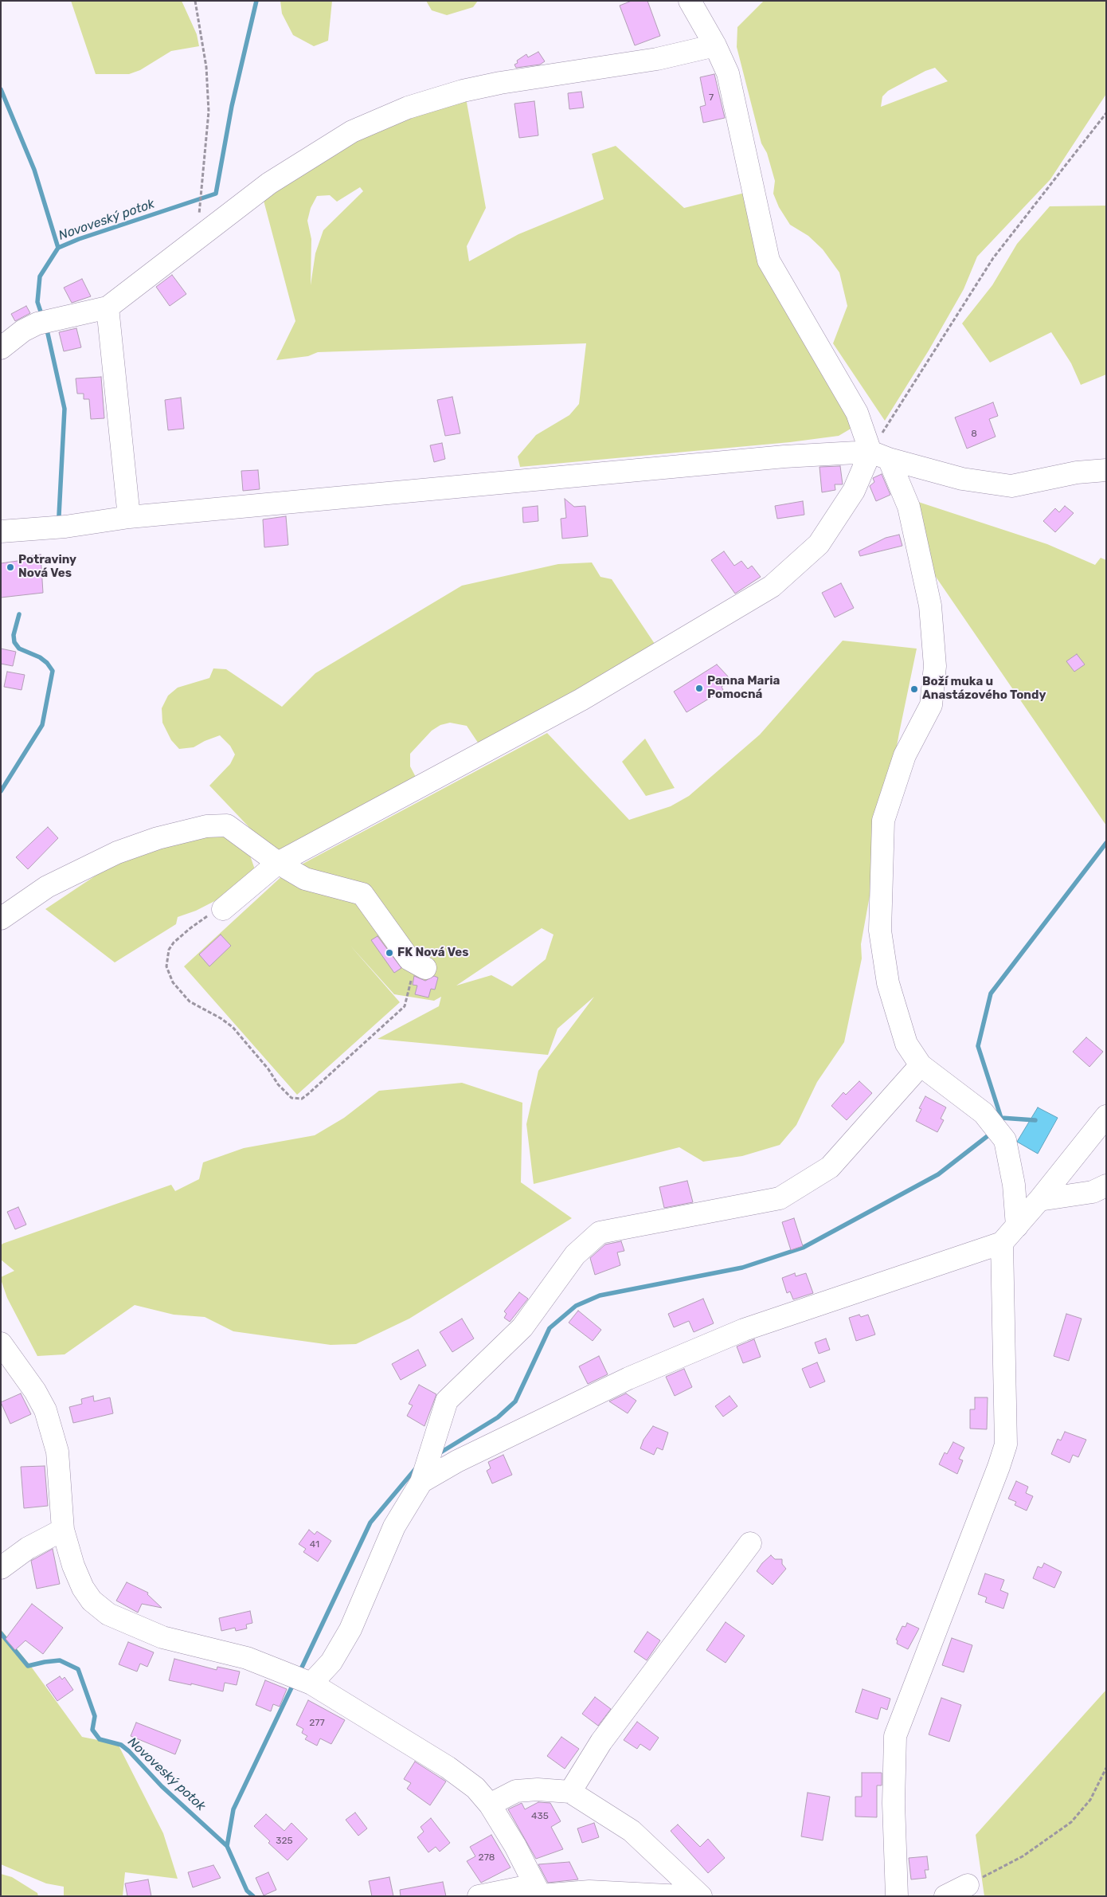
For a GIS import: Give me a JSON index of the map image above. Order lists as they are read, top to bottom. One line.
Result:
{"water":["Novoveský potok"],"places":["Potraviny Nová Ves","Panna Maria Pomocná","Boží muka u Anastázového Tondy","FK Nová Ves"],"house_numbers":["7","8","41","277","435","325","278"]}
